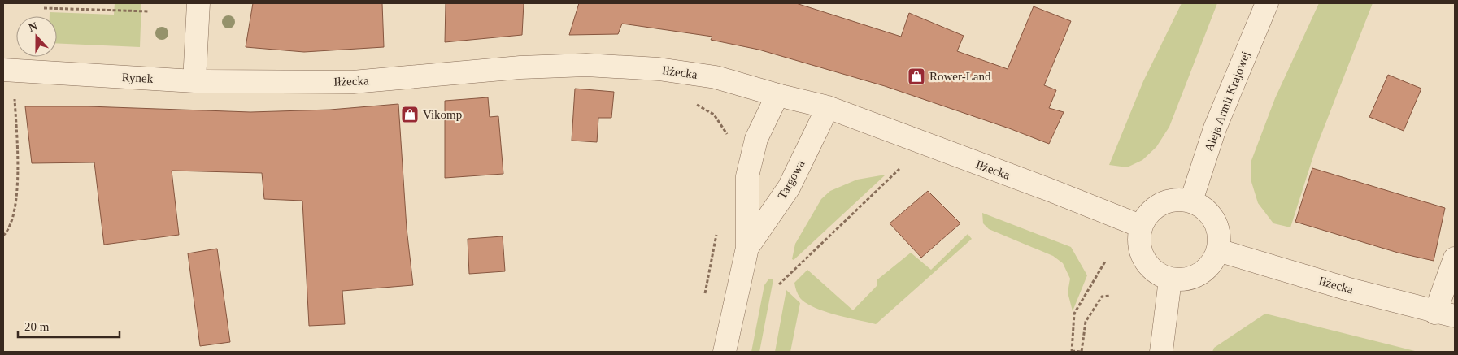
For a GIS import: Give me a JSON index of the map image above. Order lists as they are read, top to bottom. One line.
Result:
{"streets":{"street":["Iłżecka","Rynek","Aleja Armii Krajowej","Targowa"]},"crossings":[["Iłżecka","Rynek"],["Iłżecka","Aleja Armii Krajowej"],["Iłżecka","Targowa"]],"places":{"shop":["Rower-Land","Vikomp"]},"scale_bar":"20 m","north":"top"}
